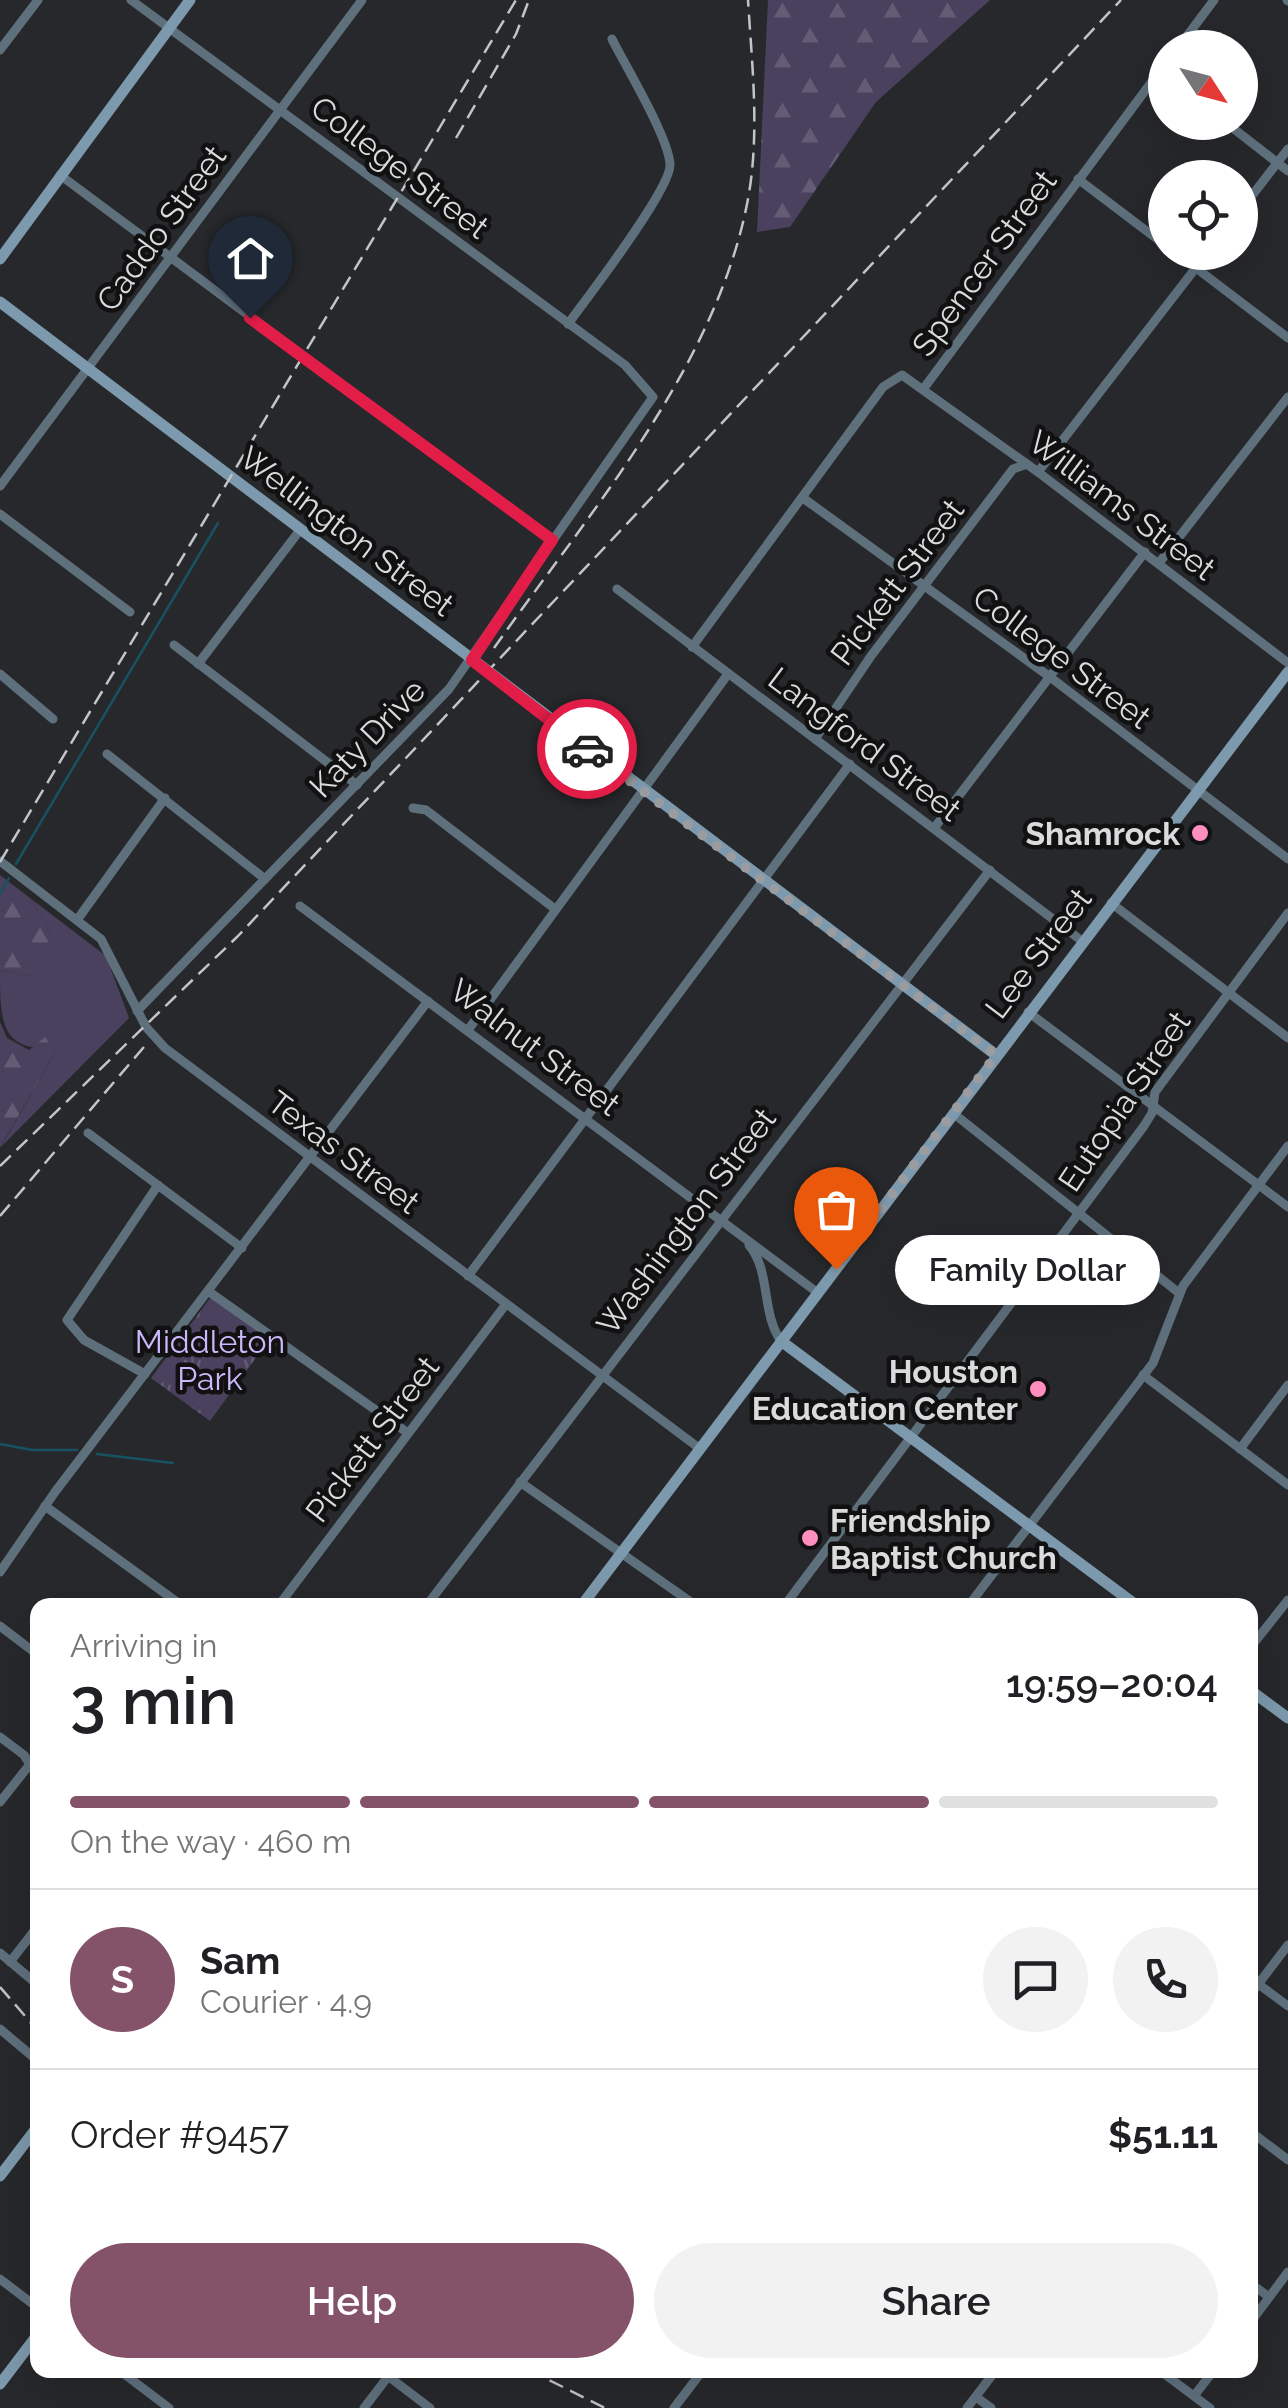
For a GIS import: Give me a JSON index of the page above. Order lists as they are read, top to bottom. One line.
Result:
{"streets":{"street":["College Street","Caddo Street","Spencer Street","Williams Street","Wellington Street","Pickett Street","Katy Drive","Langford Street","Lee Street","Walnut Street","Eutopia Street","Texas Street","Washington Street"]},"crossings":[["College Street","Caddo Street"],["College Street","Spencer Street"],["College Street","Pickett Street"],["College Street","Katy Drive"],["College Street","Lee Street"],["Caddo Street","Wellington Street"],["Spencer Street","Williams Street"],["Spencer Street","Langford Street"],["Williams Street","Pickett Street"],["Wellington Street","Katy Drive"],["Wellington Street","Lee Street"],["Wellington Street","Washington Street"],["Pickett Street","Langford Street"],["Pickett Street","Texas Street"],["Katy Drive","Texas Street"],["Langford Street","Lee Street"],["Langford Street","Washington Street"],["Lee Street","Walnut Street"],["Lee Street","Texas Street"],["Walnut Street","Washington Street"],["Texas Street","Washington Street"]],"parks":["Middleton Park"],"places":["Shamrock","Family Dollar","Houston Education Center","Friendship Baptist Church"],"north":"bottom right","page":{"bubble":"Family Dollar","heading":["3 min","Arriving in","19:59–20:04"],"panel":["Sam","Courier · 4.9","Order #9457","$51.11"],"bar":"On the way · 460 m","round":"S","buttons":["Help","Share"]}}
